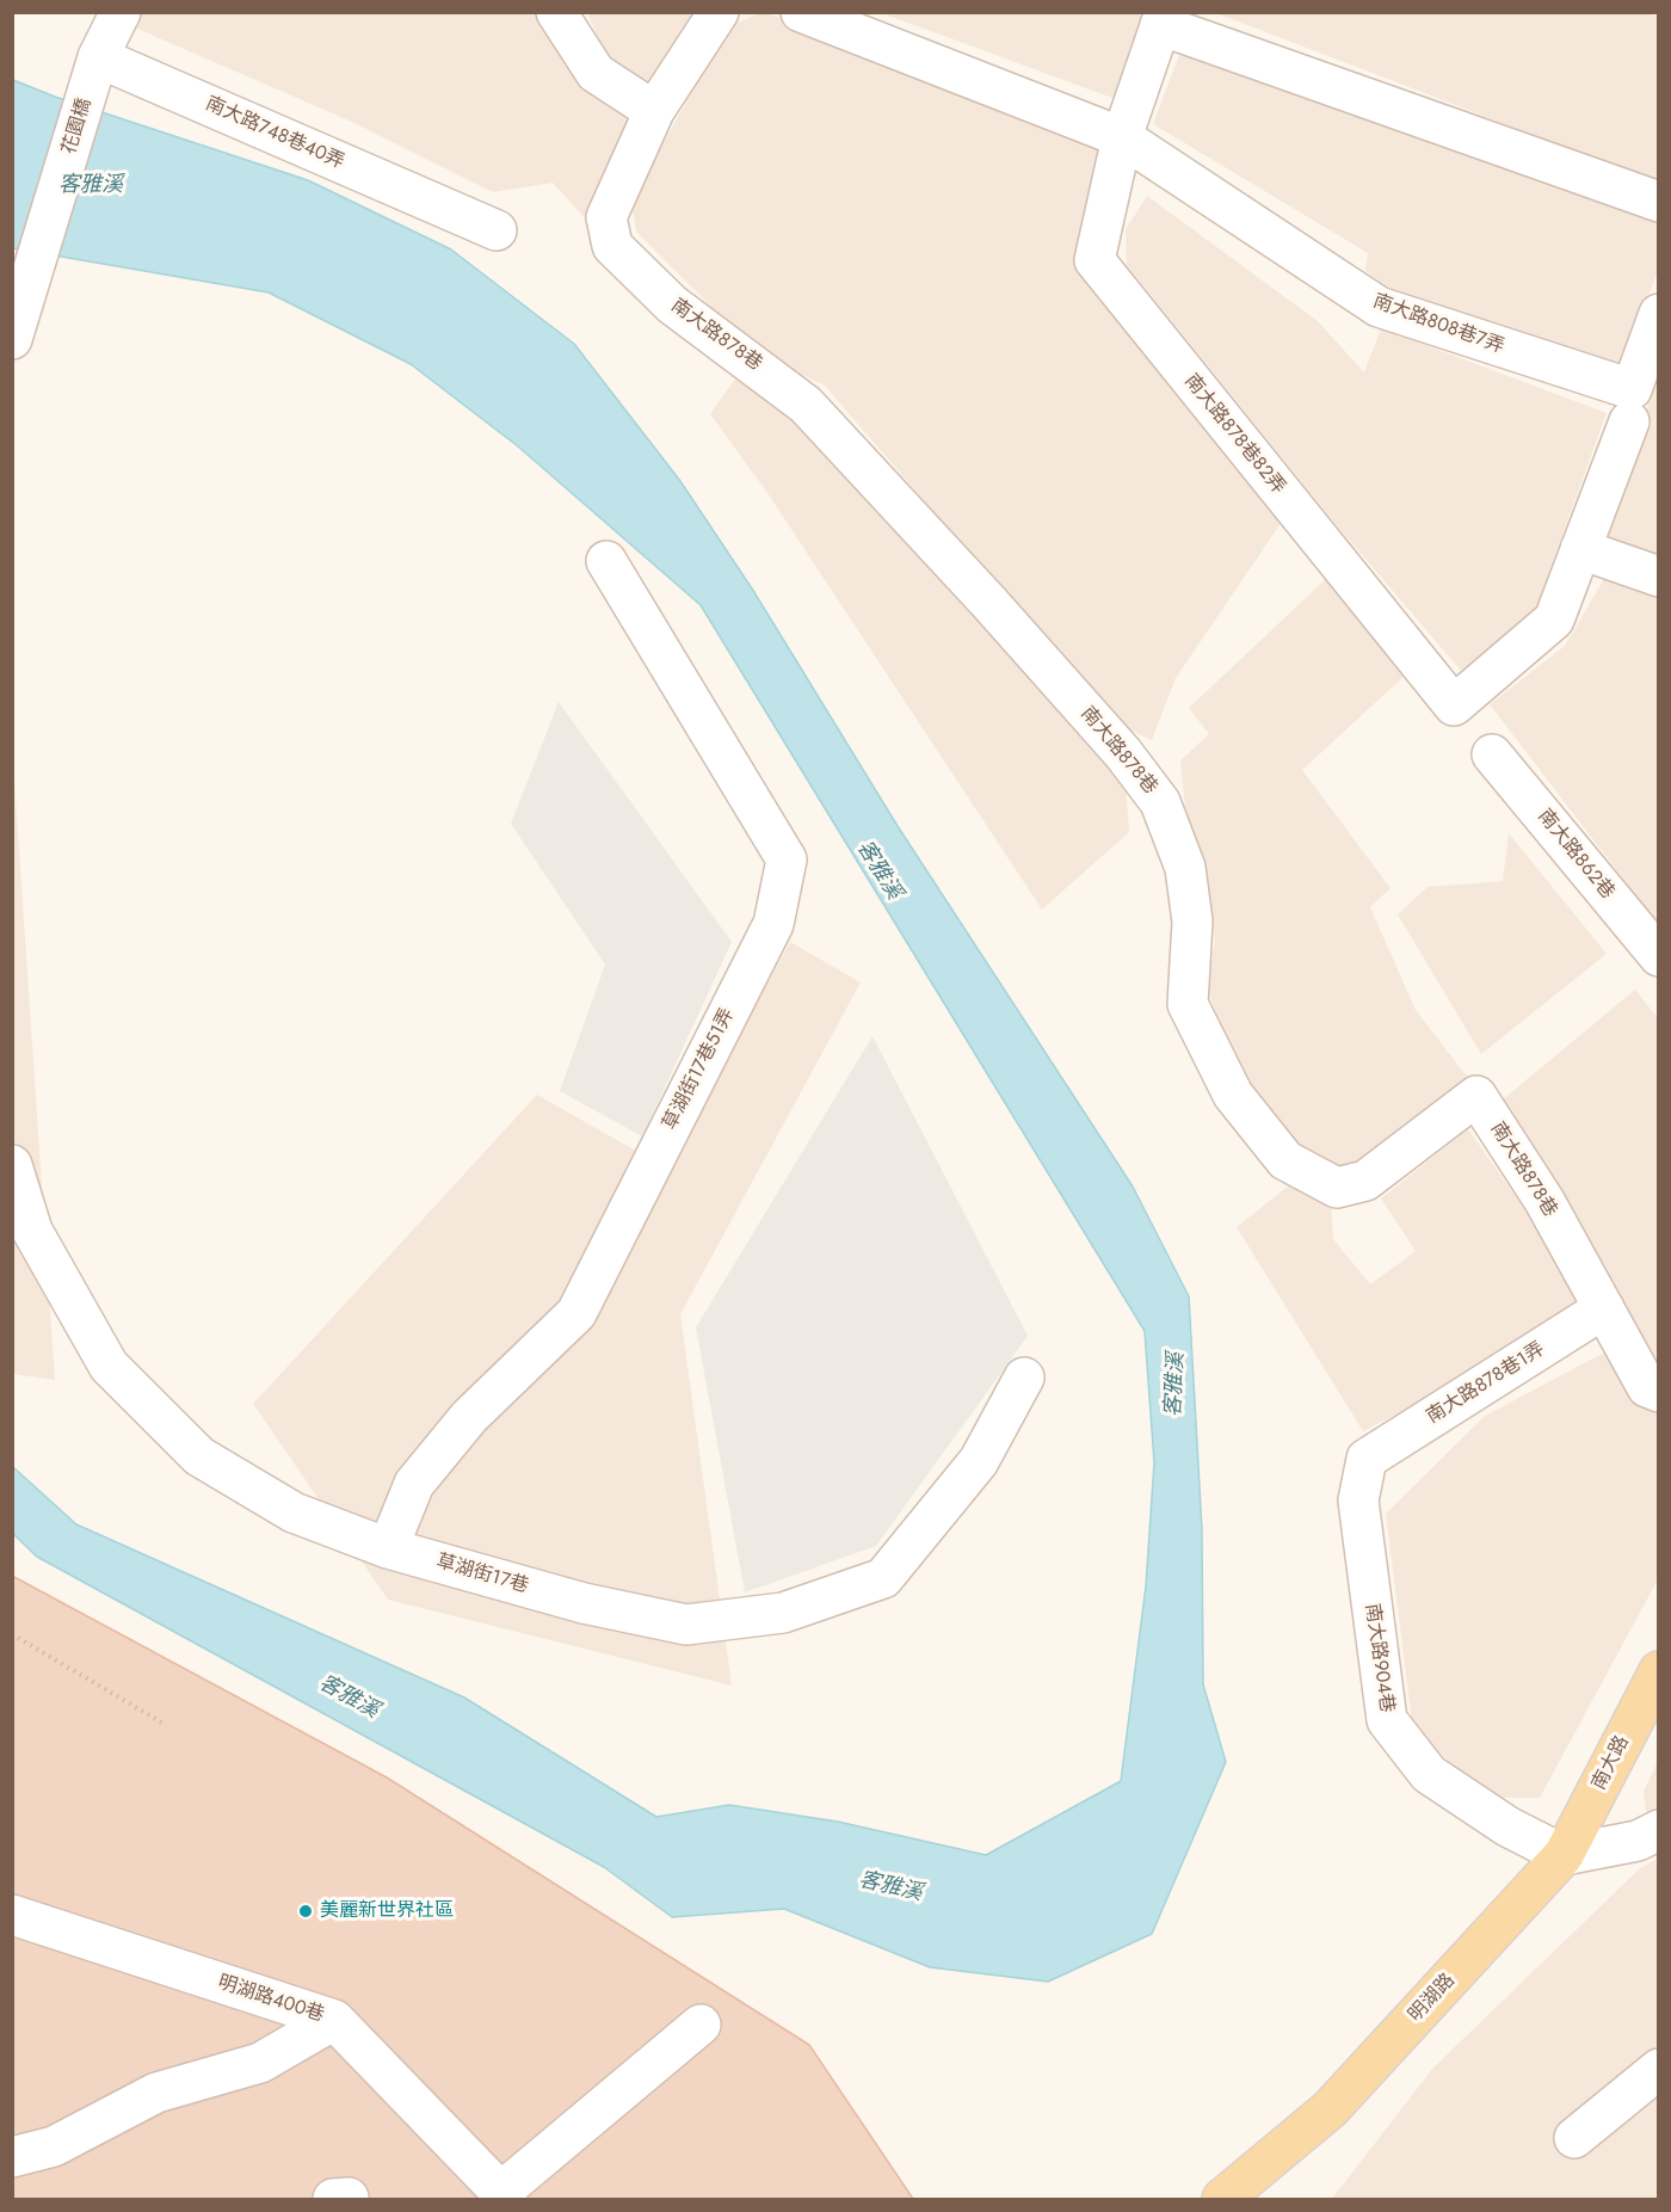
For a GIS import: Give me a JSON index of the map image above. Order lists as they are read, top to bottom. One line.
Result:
{"streets":{"main road":["南大路","明湖路"],"street":["花園橋","南大路748巷40弄","南大路808巷7弄","南大路878巷","南大路878巷82弄","南大路862巷","草湖街17巷51弄","南大路878巷1弄","草湖街17巷","南大路904巷","明湖路400巷"]},"crossings":[["花園橋","南大路748巷40弄"],["南大路808巷7弄","南大路878巷82弄"],["南大路878巷","南大路878巷1弄"],["草湖街17巷51弄","草湖街17巷"],["南大路878巷1弄","南大路904巷"],["南大路904巷","南大路"],["南大路904巷","明湖路"],["南大路","明湖路"]],"water":["客雅溪"],"places":["美麗新世界社區"]}
